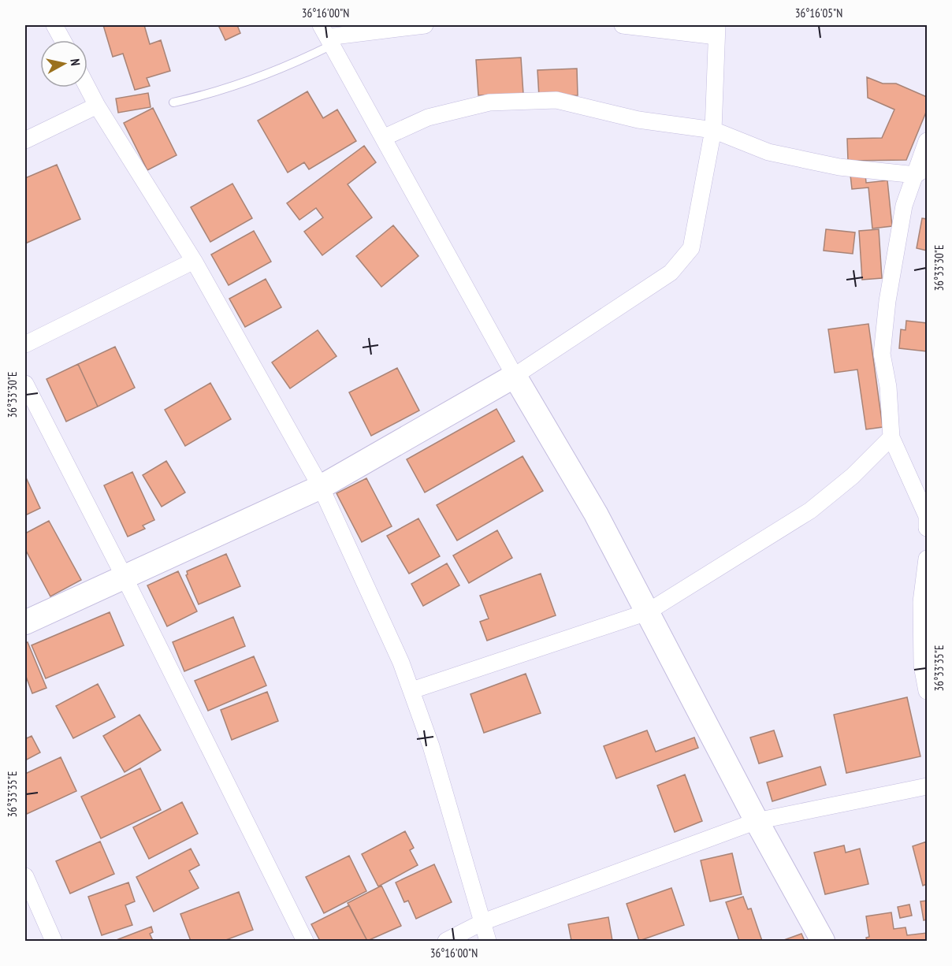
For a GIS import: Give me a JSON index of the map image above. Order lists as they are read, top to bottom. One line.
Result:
{"north":"right","coordinates":["36°16'00\"N","36°16'05\"N","36°33'30\"E","36°33'35\"E"]}
